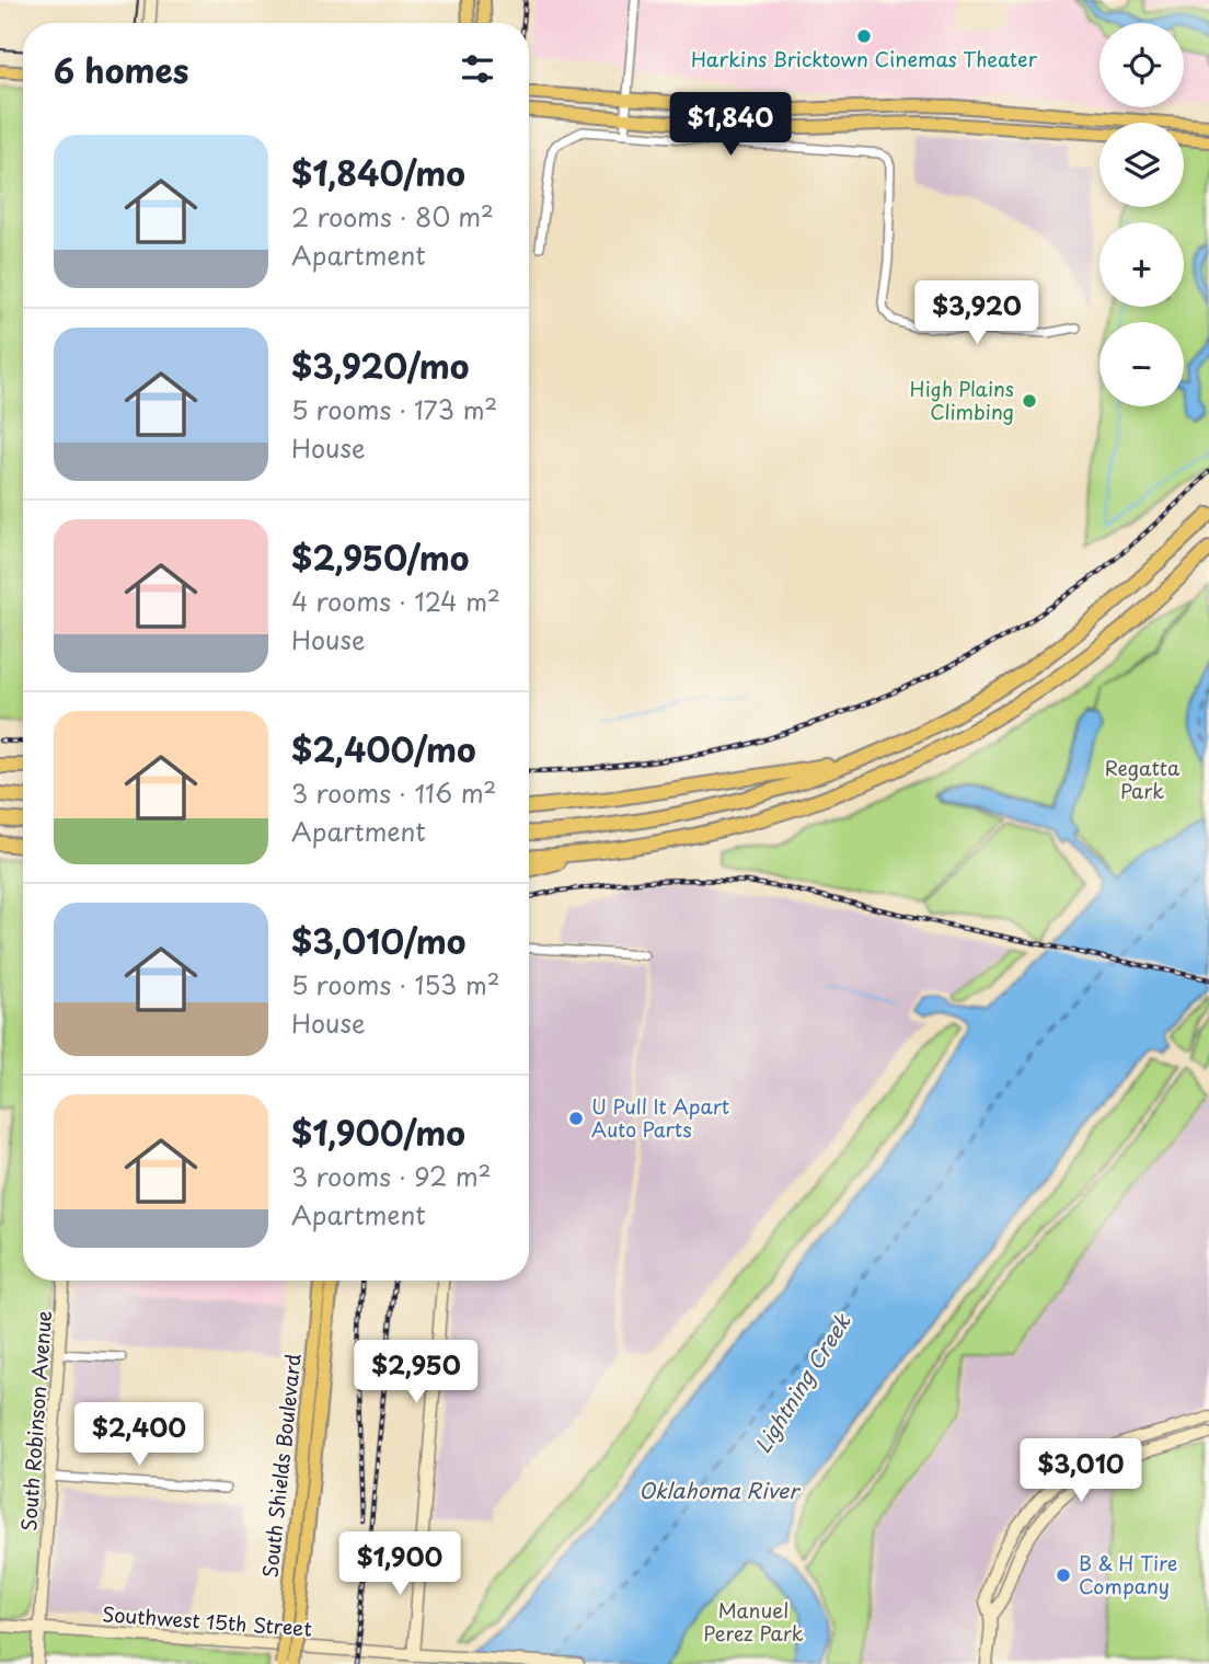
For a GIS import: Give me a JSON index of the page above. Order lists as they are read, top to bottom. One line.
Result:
{"streets":{"main road":["South Robinson Avenue","South Shields Boulevard","Southwest 15th Street"]},"crossings":[["South Robinson Avenue","Southwest 15th Street"]],"water":["Lightning Creek","Oklahoma River"],"parks":["Regatta Park","Manuel Perez Park"],"places":["Harkins Bricktown Cinemas Theater","High Plains Climbing","U Pull It Apart Auto Parts","B & H Tire Company"],"page":{"map_buttons":["+","−"],"heading":"6 homes","price":["$1,840","$3,920","$2,950","$2,400","$3,010","$1,900"],"list":[{"name":"$1,840/mo","note":"2 rooms · 80 m² · Apartment"},{"name":"$3,920/mo","note":"5 rooms · 173 m² · House"},{"name":"$2,950/mo","note":"4 rooms · 124 m² · House"},{"name":"$2,400/mo","note":"3 rooms · 116 m² · Apartment"},{"name":"$3,010/mo","note":"5 rooms · 153 m² · House"},{"name":"$1,900/mo","note":"3 rooms · 92 m² · Apartment"}]}}
